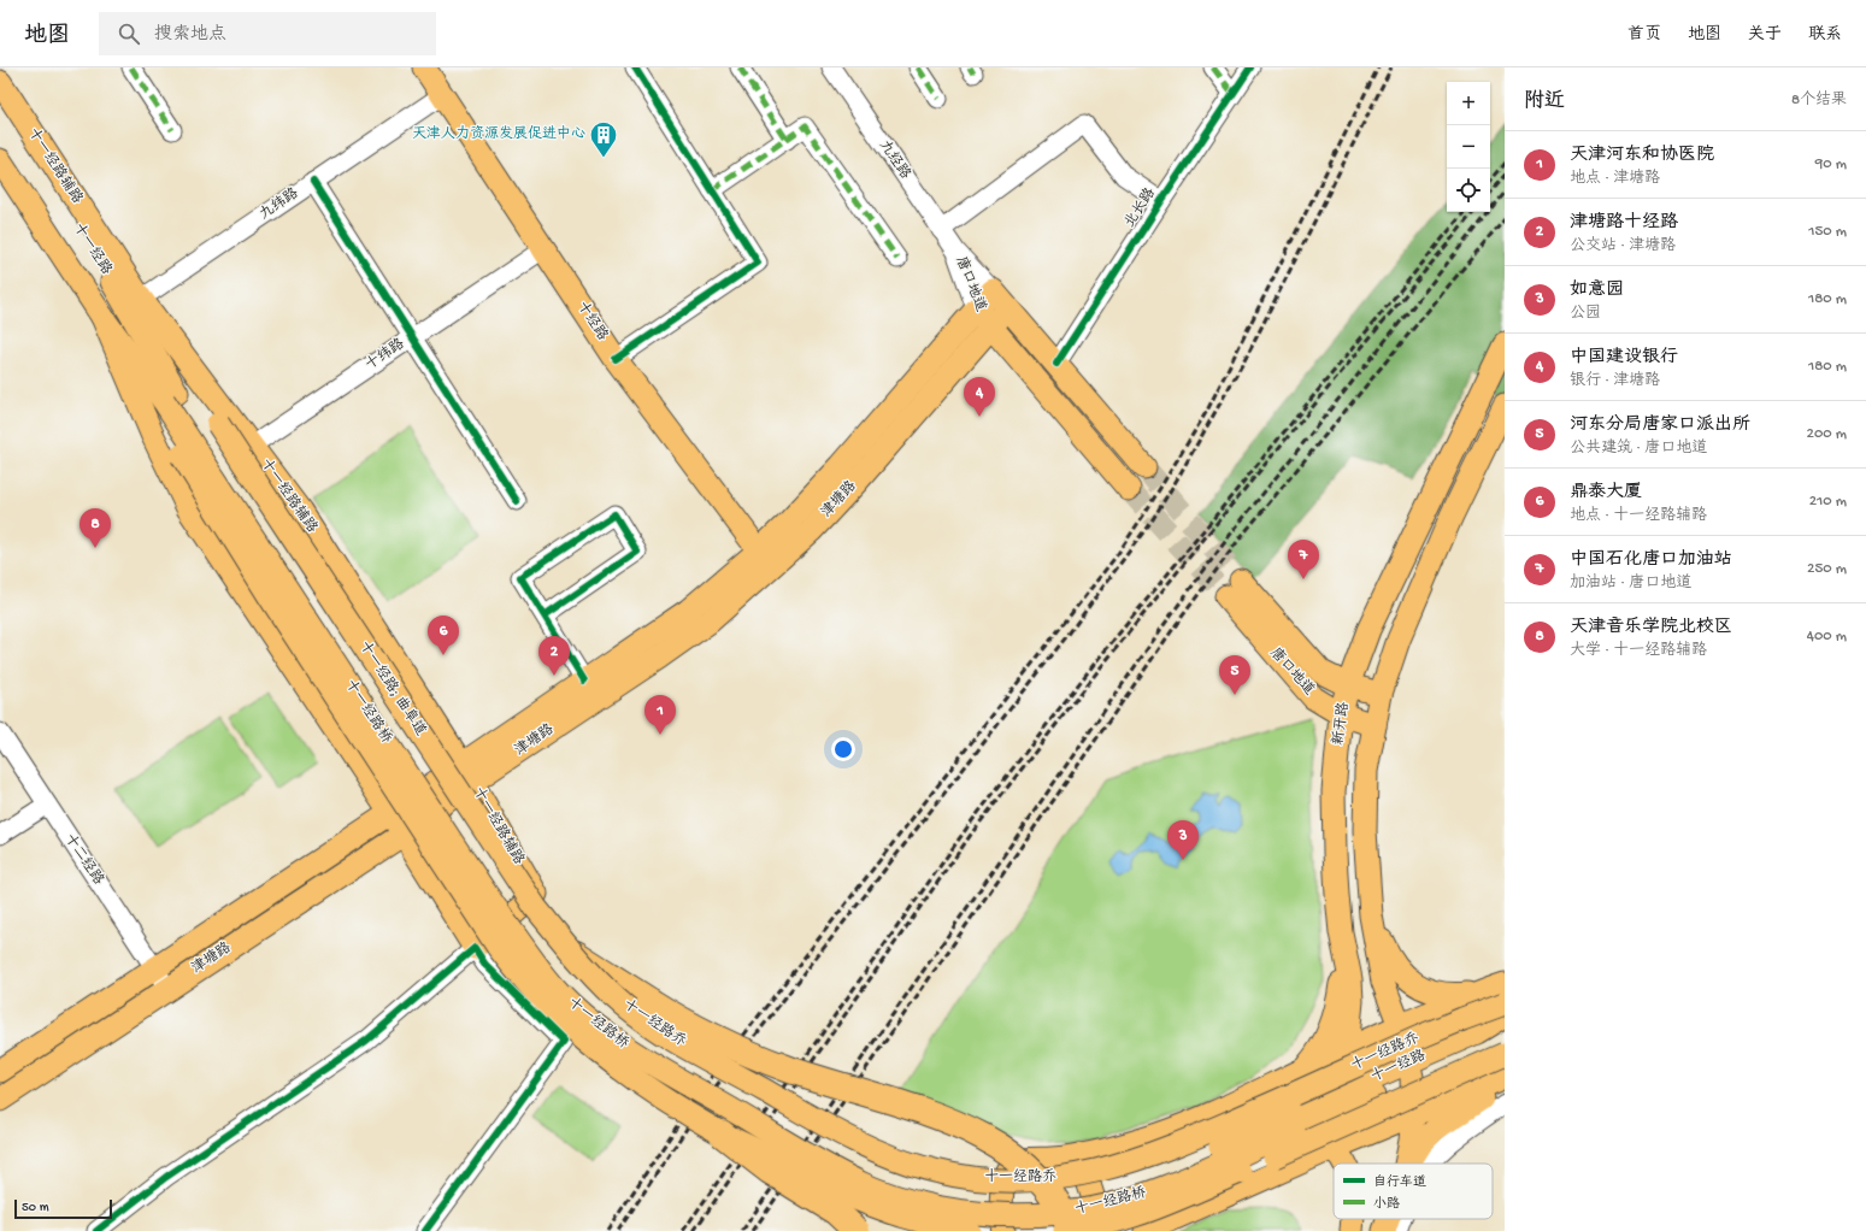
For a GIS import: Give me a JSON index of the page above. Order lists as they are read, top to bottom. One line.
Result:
{"streets":{"main road":["十一经路辅路","十一经路","唐口地道","十经路","津塘路","十一经路; 曲阜道","十一经路桥","新开路","十一经路乔"],"street":["九经路","九纬路","北长路","十纬路","十二经路"]},"crossings":[["九经路","唐口地道"],["十一经路辅路","九纬路"],["十一经路辅路","十纬路"],["十一经路辅路","津塘路"],["九纬路","十经路"],["北长路","唐口地道"],["十一经路","十一经路; 曲阜道"],["十一经路","十一经路桥"],["十一经路","新开路"],["唐口地道","津塘路"],["唐口地道","新开路"],["十经路","十纬路"],["十经路","津塘路"],["津塘路","十二经路"],["十一经路; 曲阜道","十一经路乔"],["十一经路桥","新开路"]],"places":{"building":["天津人力资源发展促进中心"]},"legend":["自行车道","小路"],"scale_bar":"50 m","page":{"header":"地图","search":"搜索地点","nav":["首页","地图","关于","联系"],"heading":["附近","8个结果"],"map_buttons":["+","−"],"list":[{"mark":"1","name":"天津河东和协医院","note":"地点 · 津塘路","value":"90 m"},{"mark":"2","name":"津塘路十经路","note":"公交站 · 津塘路","value":"150 m"},{"mark":"3","name":"如意园","note":"公园","value":"180 m"},{"mark":"4","name":"中国建设银行","note":"银行 · 津塘路","value":"180 m"},{"mark":"5","name":"河东分局唐家口派出所","note":"公共建筑 · 唐口地道","value":"200 m"},{"mark":"6","name":"鼎泰大厦","note":"地点 · 十一经路辅路","value":"210 m"},{"mark":"7","name":"中国石化唐口加油站","note":"加油站 · 唐口地道","value":"250 m"},{"mark":"8","name":"天津音乐学院北校区","note":"大学 · 十一经路辅路","value":"400 m"}],"pins":["4","8","7","6","2","5","1","3"],"scale":"50 m"}}
